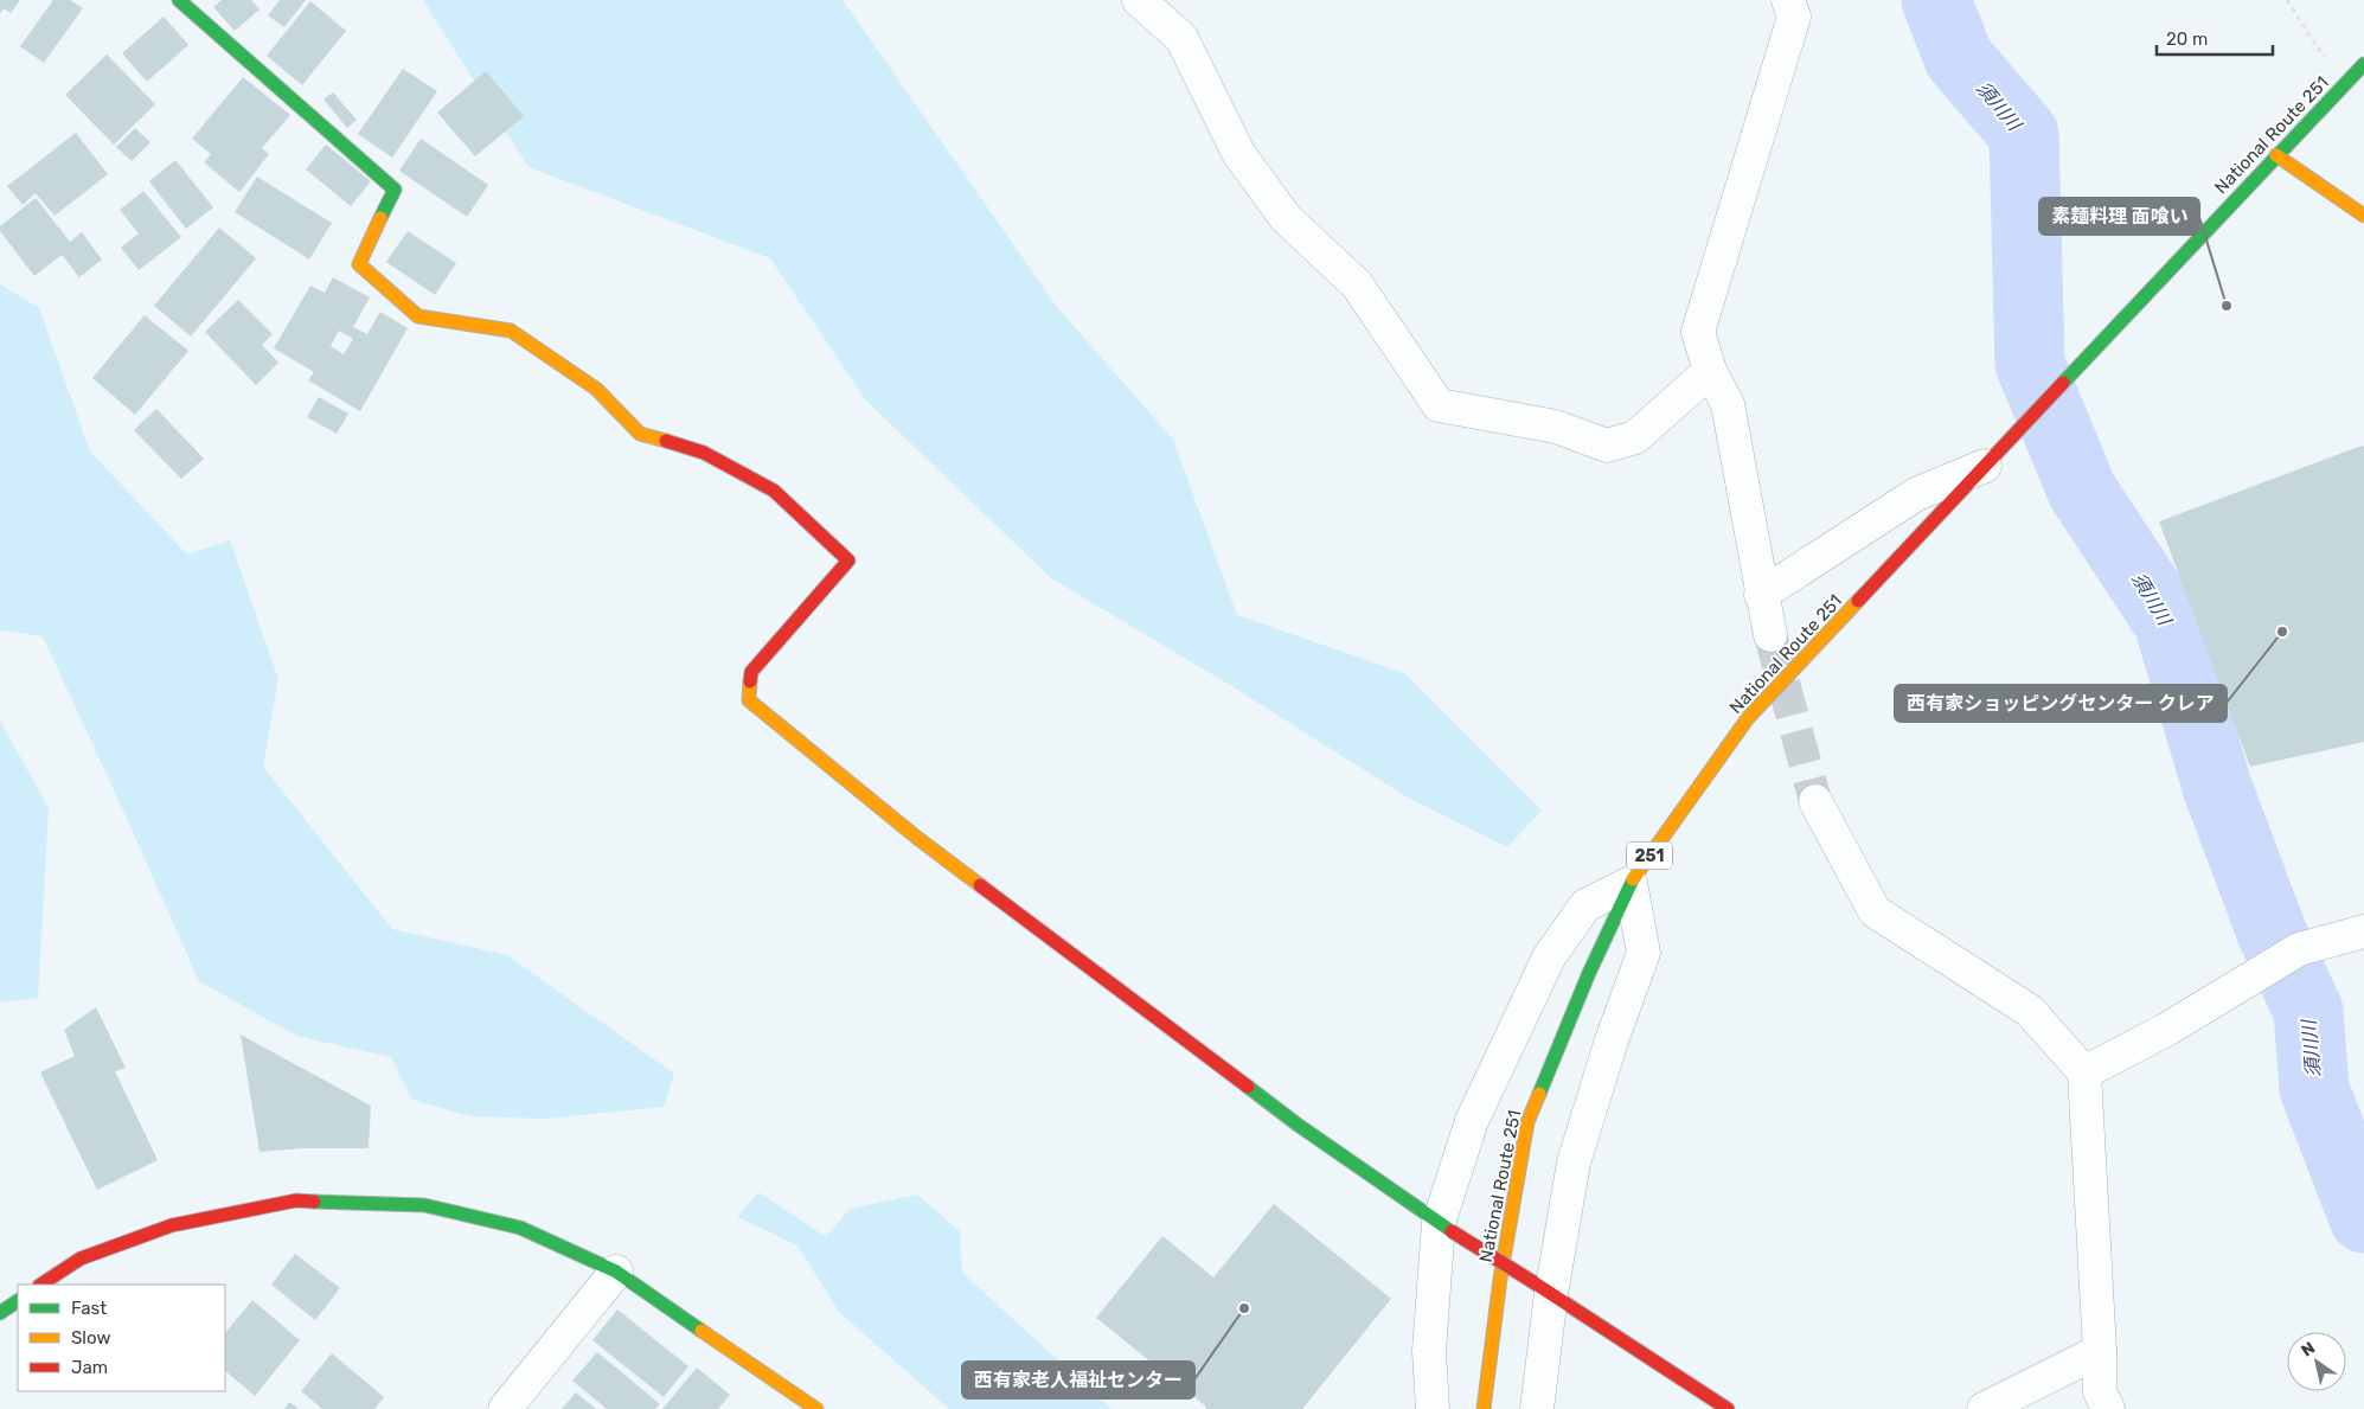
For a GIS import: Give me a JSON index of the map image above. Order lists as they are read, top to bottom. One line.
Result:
{"streets":{"main road":["National Route 251","251"]},"water":["須川川"],"places":["素麺料理 面喰い","西有家ショッピングセンター クレア","西有家老人福祉センター"],"legend":["Fast","Slow","Jam"],"scale_bar":"20 m","north":"top left"}
